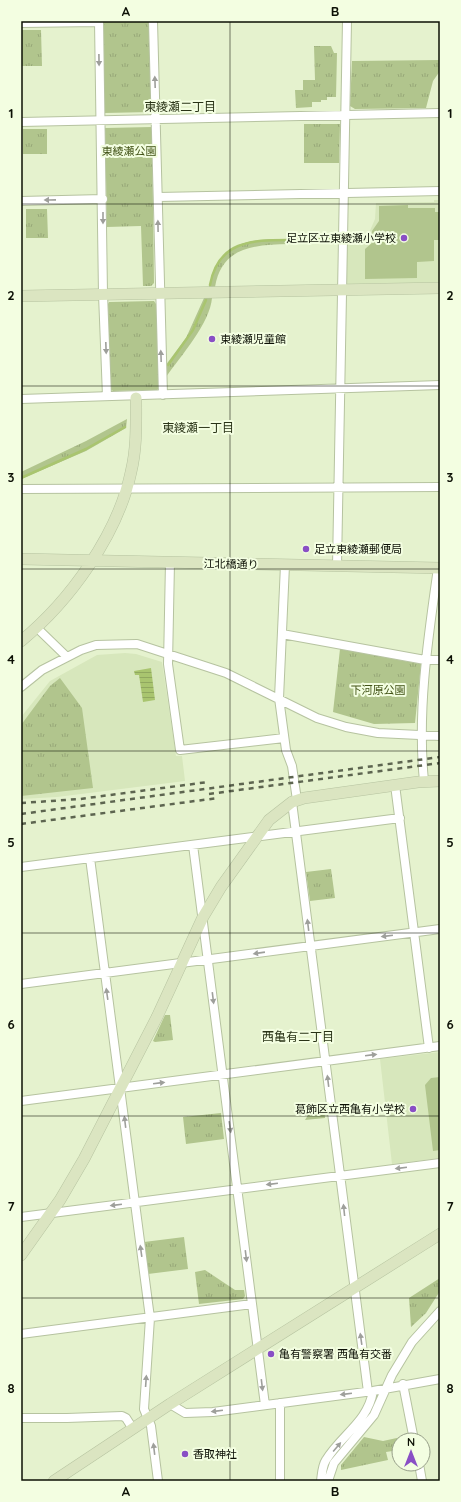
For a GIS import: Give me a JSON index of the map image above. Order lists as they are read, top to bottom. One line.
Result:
{"streets":{"street":["江北橋通り"]},"districts":["東綾瀬二丁目","東綾瀬一丁目","西亀有二丁目"],"parks":["東綾瀬公園","下河原公園"],"places":["足立区立東綾瀬小学校","東綾瀬児童館","足立東綾瀬郵便局","葛飾区立西亀有小学校","亀有警察署 西亀有交番","香取神社"],"north":"top","grid":{"columns":["A","B"],"rows":["1","2","3","4","5","6","7","8"]}}
